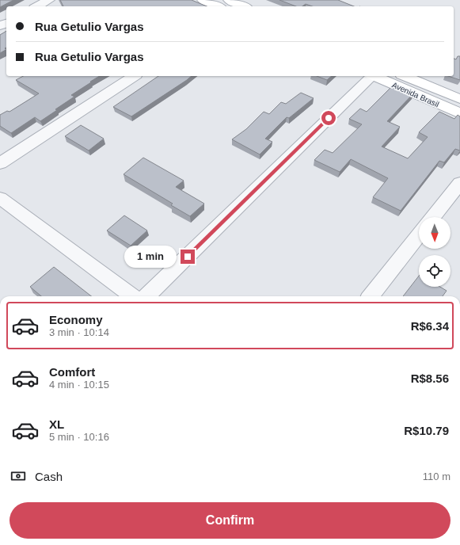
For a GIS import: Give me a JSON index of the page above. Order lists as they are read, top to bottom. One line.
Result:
{"streets":{"street":["Avenida Brasil"]},"north":"bottom","page":{"banner":["Rua Getulio Vargas","Rua Getulio Vargas"],"bubble":"1 min","list":[{"name":"Economy","note":"3 min · 10:14","value":"R$6.34"},{"name":"Comfort","note":"4 min · 10:15","value":"R$8.56"},{"name":"XL","note":"5 min · 10:16","value":"R$10.79"}],"pay":["Cash","110 m"],"buttons":"Confirm"}}
